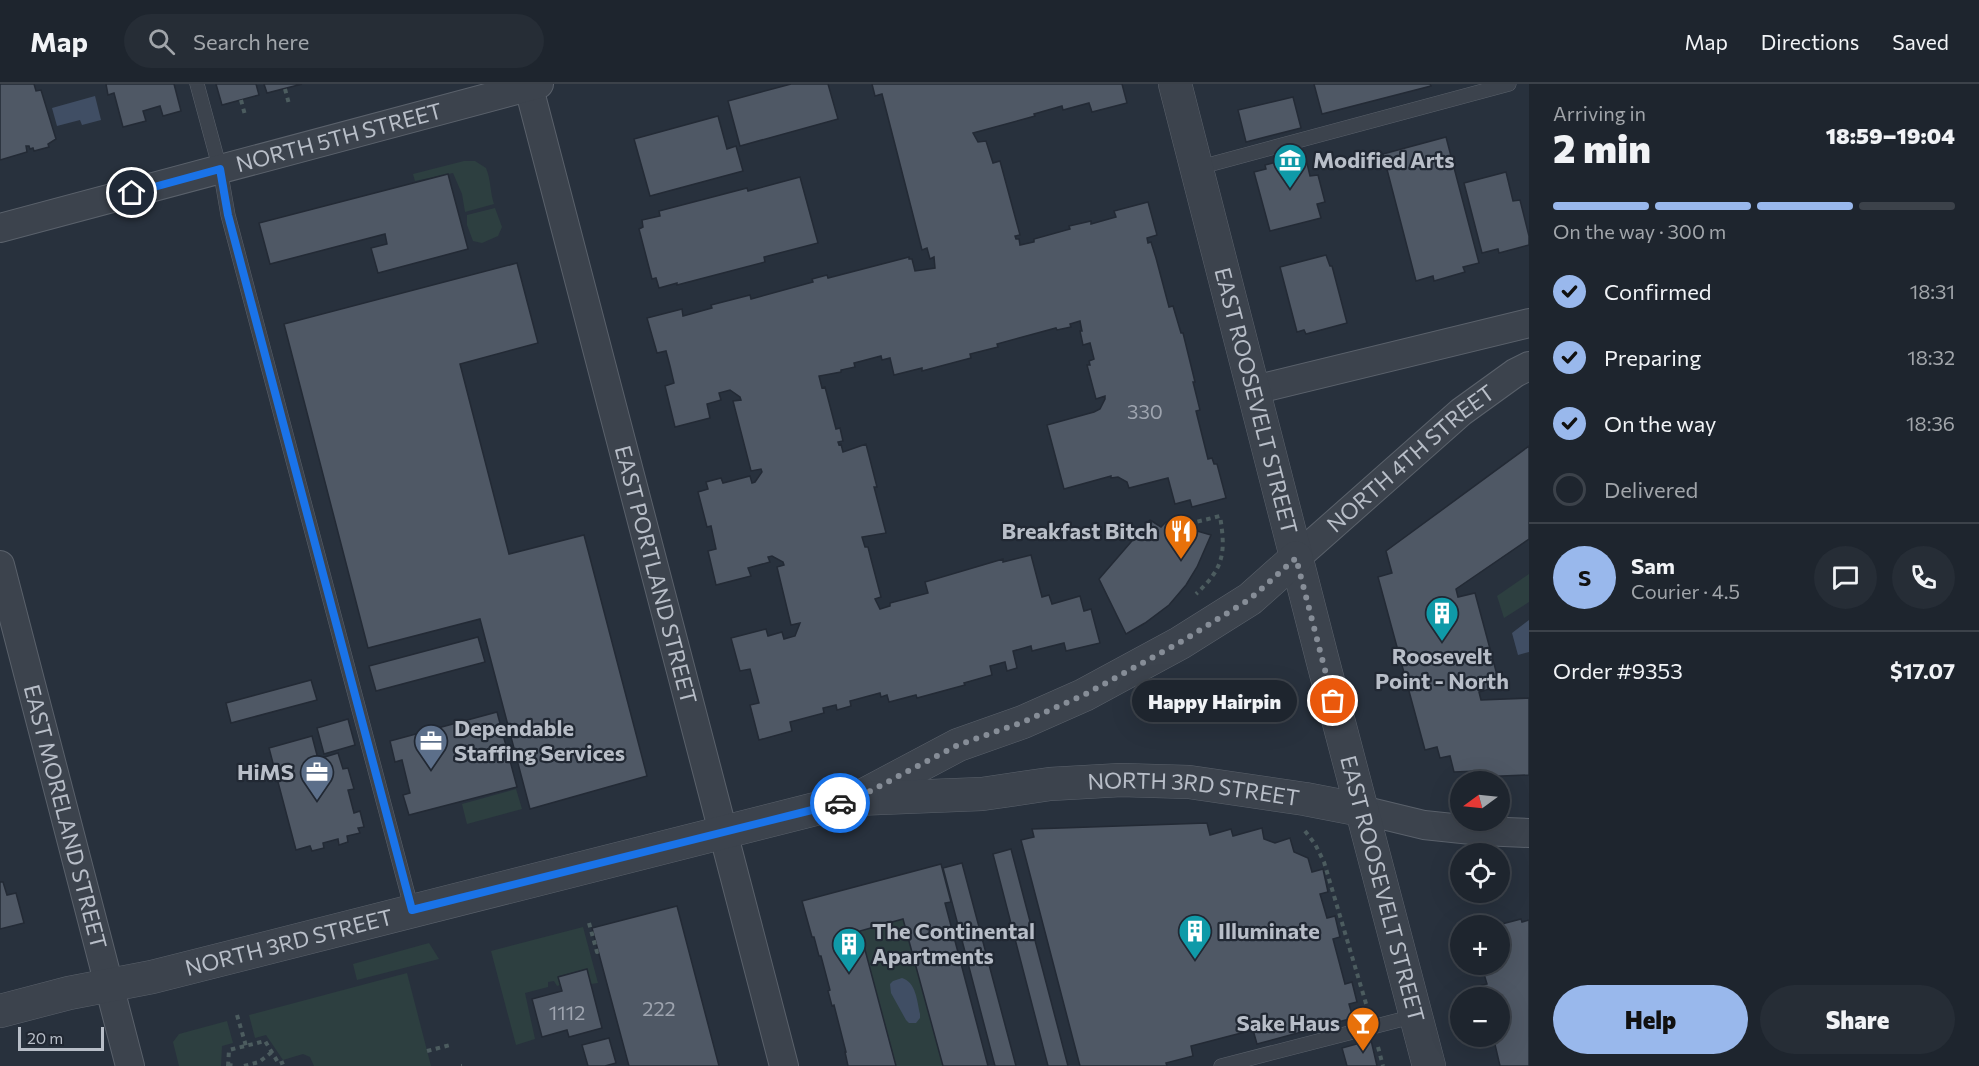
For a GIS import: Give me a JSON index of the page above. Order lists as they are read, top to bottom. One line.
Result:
{"streets":{"street":["NORTH 5TH STREET","EAST ROOSEVELT STREET","NORTH 4TH STREET","EAST PORTLAND STREET","NORTH 3RD STREET","EAST MORELAND STREET"]},"crossings":[["NORTH 5TH STREET","EAST PORTLAND STREET"],["EAST ROOSEVELT STREET","NORTH 4TH STREET"],["EAST ROOSEVELT STREET","NORTH 3RD STREET"],["NORTH 4TH STREET","NORTH 3RD STREET"],["EAST PORTLAND STREET","NORTH 3RD STREET"],["NORTH 3RD STREET","EAST MORELAND STREET"]],"places":{"museum":["Modified Arts"],"restaurant":["Breakfast Bitch"],"building":["Roosevelt Point - North","Illuminate","The Continental Apartments"],"other":["Happy Hairpin"],"office":["Dependable Staffing Services","HiMS"],"bar":["Sake Haus"]},"house_numbers":["330","222","1112"],"scale_bar":"20 m","north":"left","page":{"header":"Map","search":"Search here","nav":["Map","Directions","Saved"],"heading":["2 min","Arriving in","18:59–19:04"],"panel":["Sam","Courier · 4.5","Order #9353","$17.07"],"bar":"On the way · 300 m","list":[["Confirmed","18:31"],["Preparing","18:32"],["On the way","18:36"],"Delivered"],"round":"S","bubble":"Happy Hairpin","map_buttons":["+","−"],"buttons":["Help","Share"],"scale":"20 m"}}
